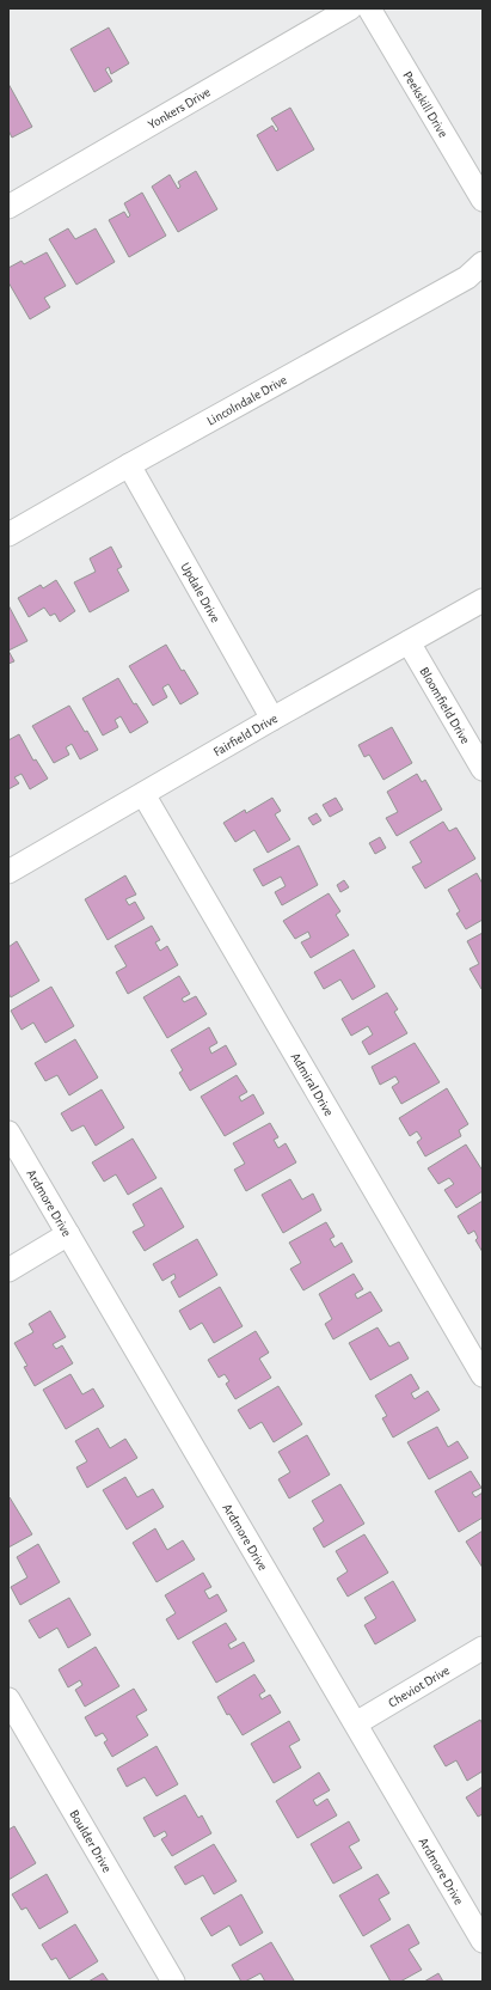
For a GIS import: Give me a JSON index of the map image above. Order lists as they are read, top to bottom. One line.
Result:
{"streets":{"street":["Peekskill Drive","Yonkers Drive","Lincolndale Drive","Updale Drive","Bloomfield Drive","Fairfield Drive","Admiral Drive","Ardmore Drive","Cheviot Drive","Boulder Drive"]},"crossings":[["Lincolndale Drive","Updale Drive"],["Updale Drive","Fairfield Drive"],["Bloomfield Drive","Fairfield Drive"],["Fairfield Drive","Admiral Drive"],["Ardmore Drive","Cheviot Drive"]]}
